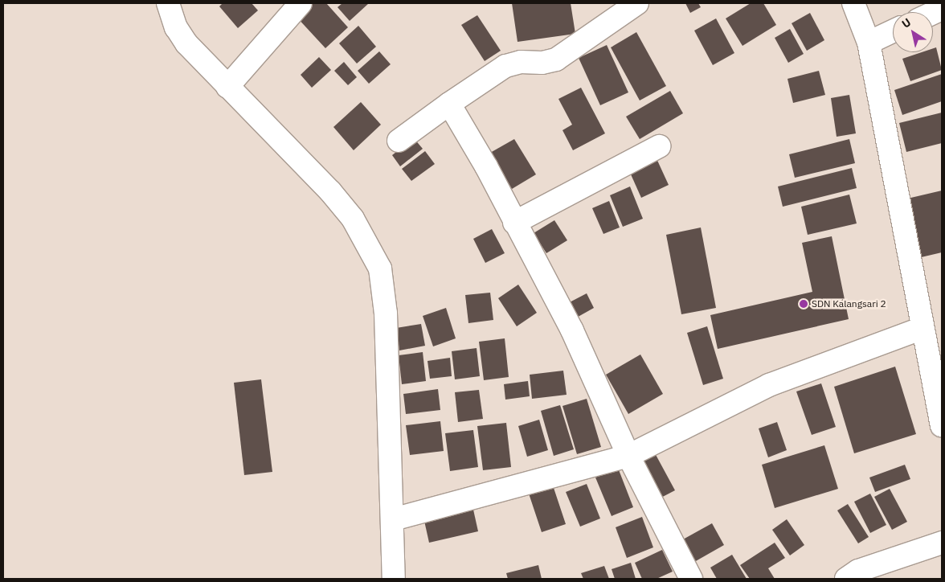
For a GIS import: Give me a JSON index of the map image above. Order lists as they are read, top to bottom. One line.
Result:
{"places":["SDN Kalangsari 2"],"north":"top left"}
